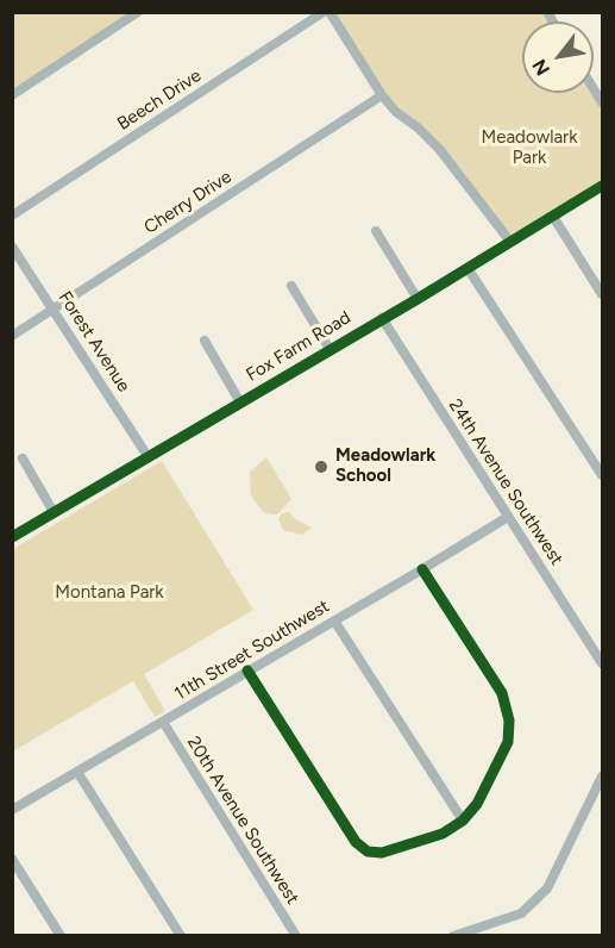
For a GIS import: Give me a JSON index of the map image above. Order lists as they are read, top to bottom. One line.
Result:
{"streets":{"street":["Beech Drive","Cherry Drive","Forest Avenue","Fox Farm Road","24th Avenue Southwest","11th Street Southwest","20th Avenue Southwest"]},"crossings":[["Cherry Drive","Forest Avenue"],["Forest Avenue","Fox Farm Road"],["Fox Farm Road","24th Avenue Southwest"],["24th Avenue Southwest","11th Street Southwest"],["11th Street Southwest","20th Avenue Southwest"]],"parks":["Meadowlark Park","Montana Park"],"places":["Meadowlark School"],"north":"bottom left"}
